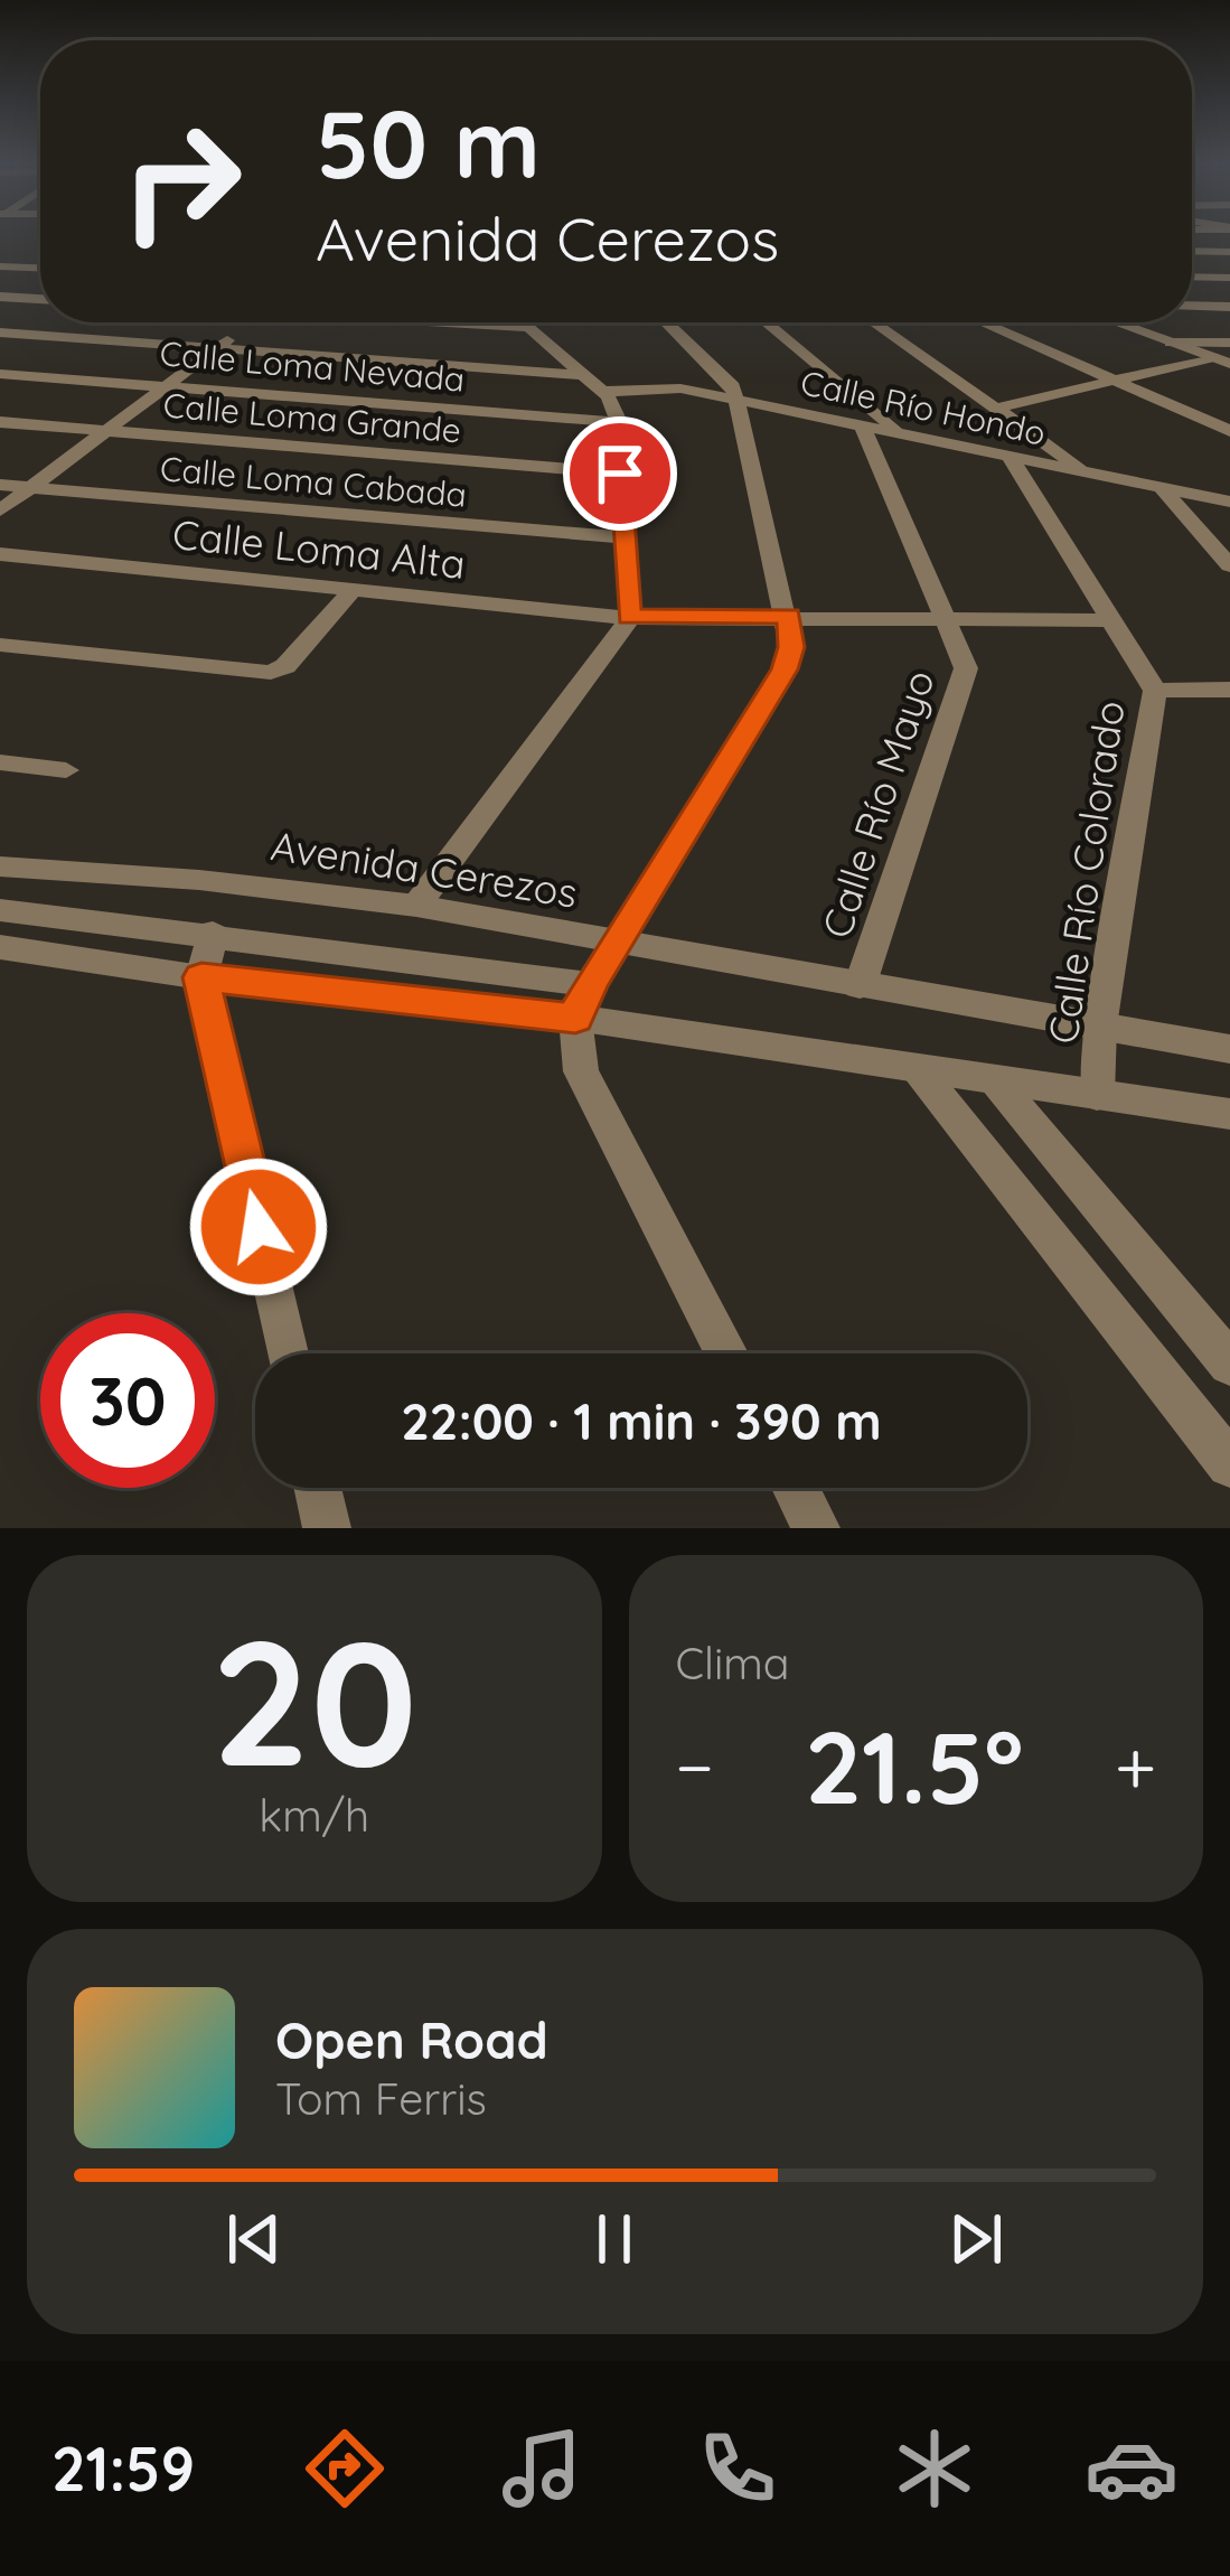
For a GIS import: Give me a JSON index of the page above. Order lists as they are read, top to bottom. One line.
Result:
{"streets":{"street":["Calle Loma Nevada","Calle Río Hondo","Calle Loma Grande","Calle Loma Cabada","Calle Loma Alta","Calle Río Mayo","Avenida Cerezos","Calle Río Colorado"]},"crossings":[["Calle Río Hondo","Calle Río Mayo"],["Calle Río Hondo","Calle Río Colorado"],["Calle Loma Alta","Calle Río Mayo"],["Calle Loma Alta","Calle Río Colorado"],["Calle Río Mayo","Avenida Cerezos"],["Avenida Cerezos","Calle Río Colorado"]],"page":{"turn":["50 m","Avenida Cerezos"],"limit":"30","trip":"22:00 · 1 min · 390 m","tile":[["20","km/h"],"Clima"],"heat":["−","21.5°","+"],"song":["Open Road","Tom Ferris"],"tabs":"21:59"}}
